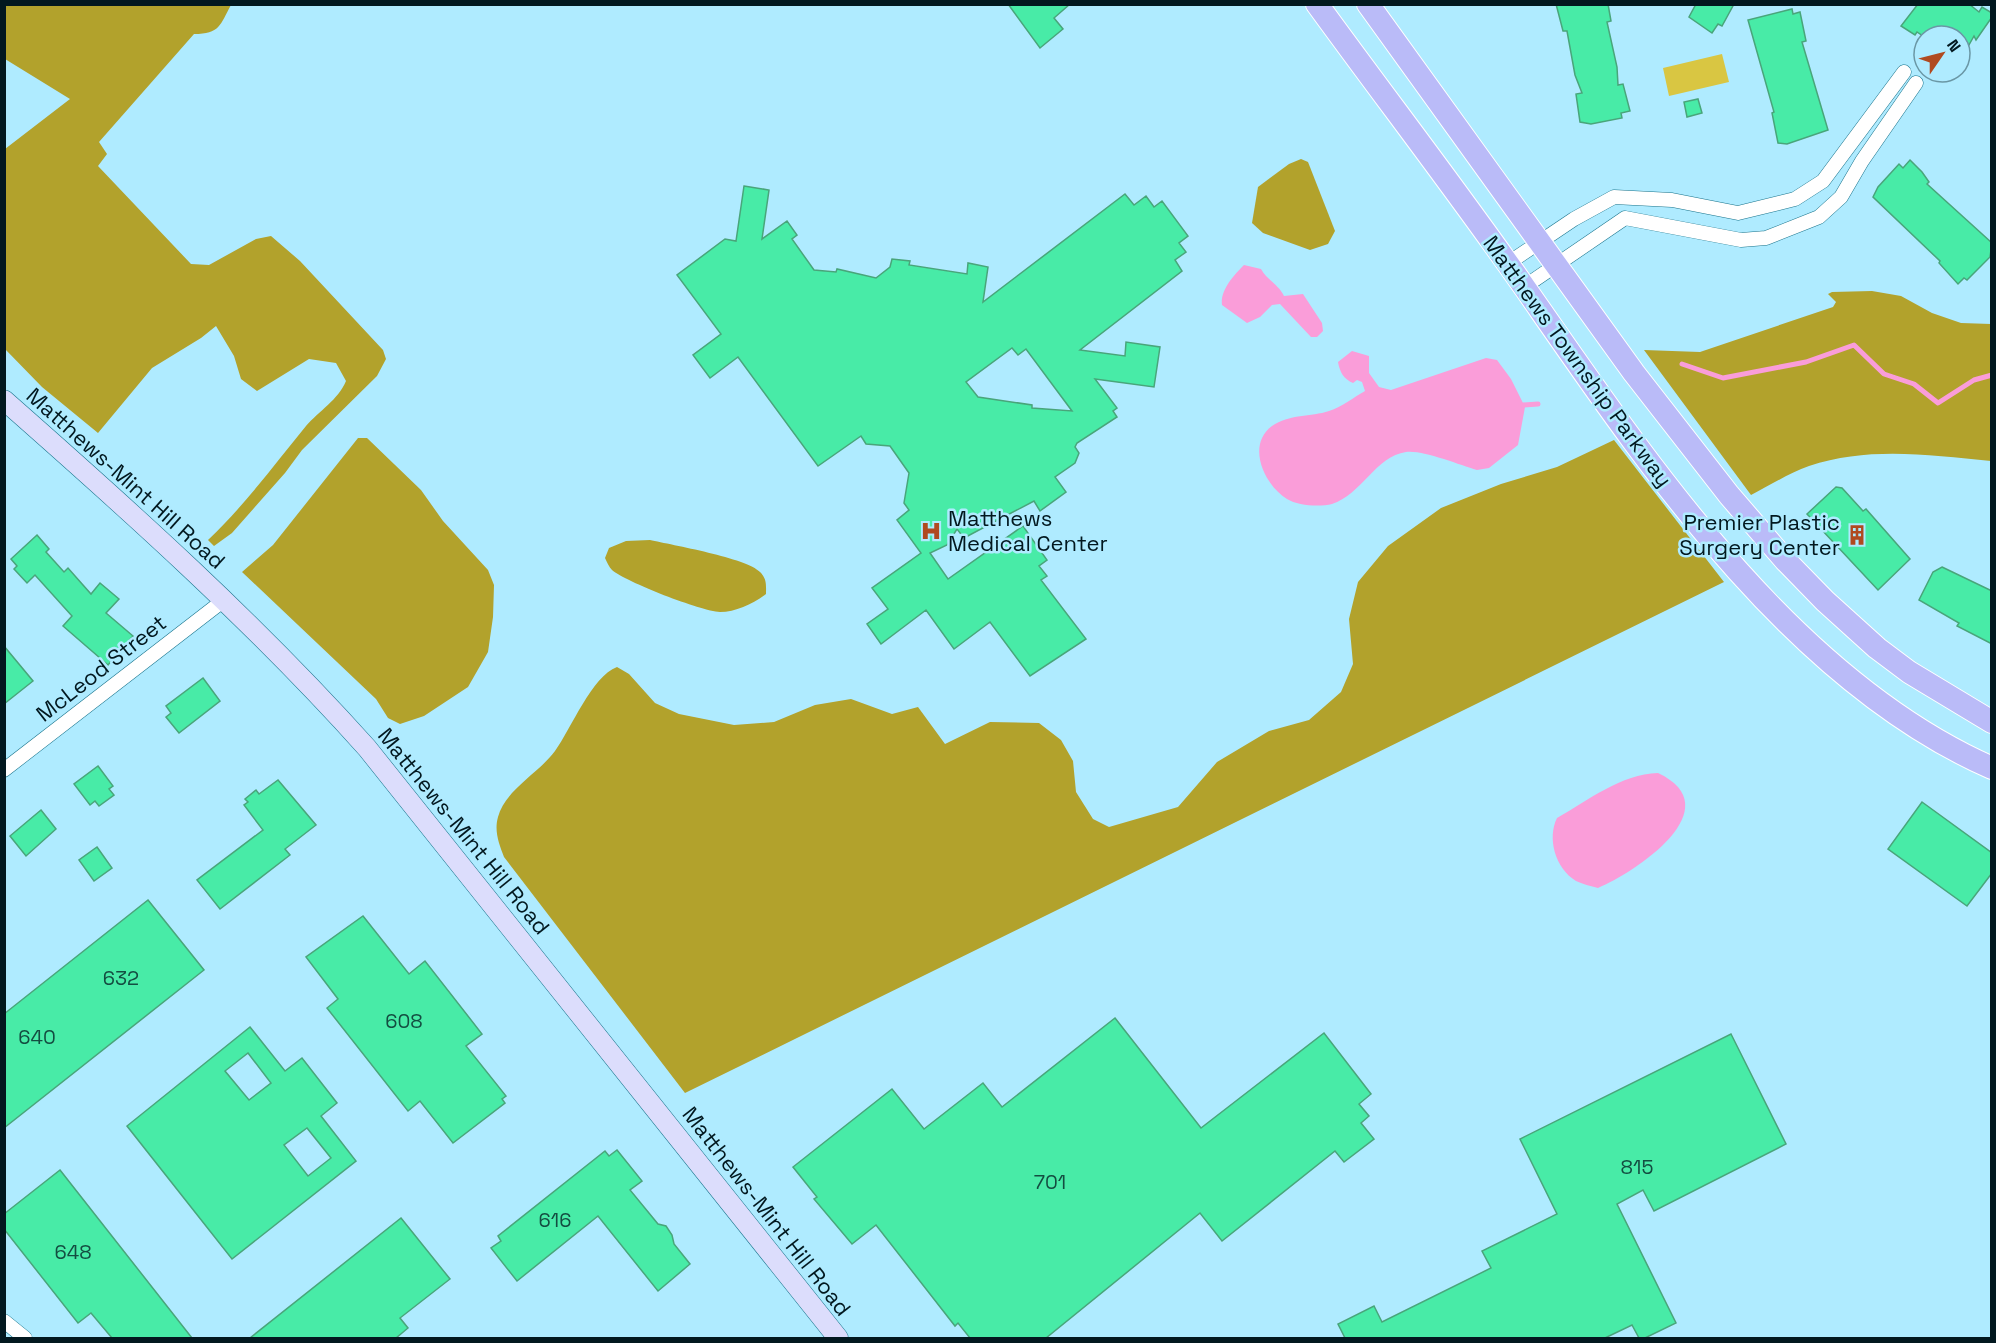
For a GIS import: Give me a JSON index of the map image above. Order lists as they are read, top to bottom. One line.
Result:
{"streets":{"main road":["Matthews Township Parkway","Matthews-Mint Hill Road"],"street":["McLeod Street"]},"crossings":[["Matthews-Mint Hill Road","McLeod Street"]],"places":{"hospital":["Matthews Medical Center"],"building":["Premier Plastic Surgery Center"]},"house_numbers":["632","608","640","815","701","616","648"],"north":"top right"}
